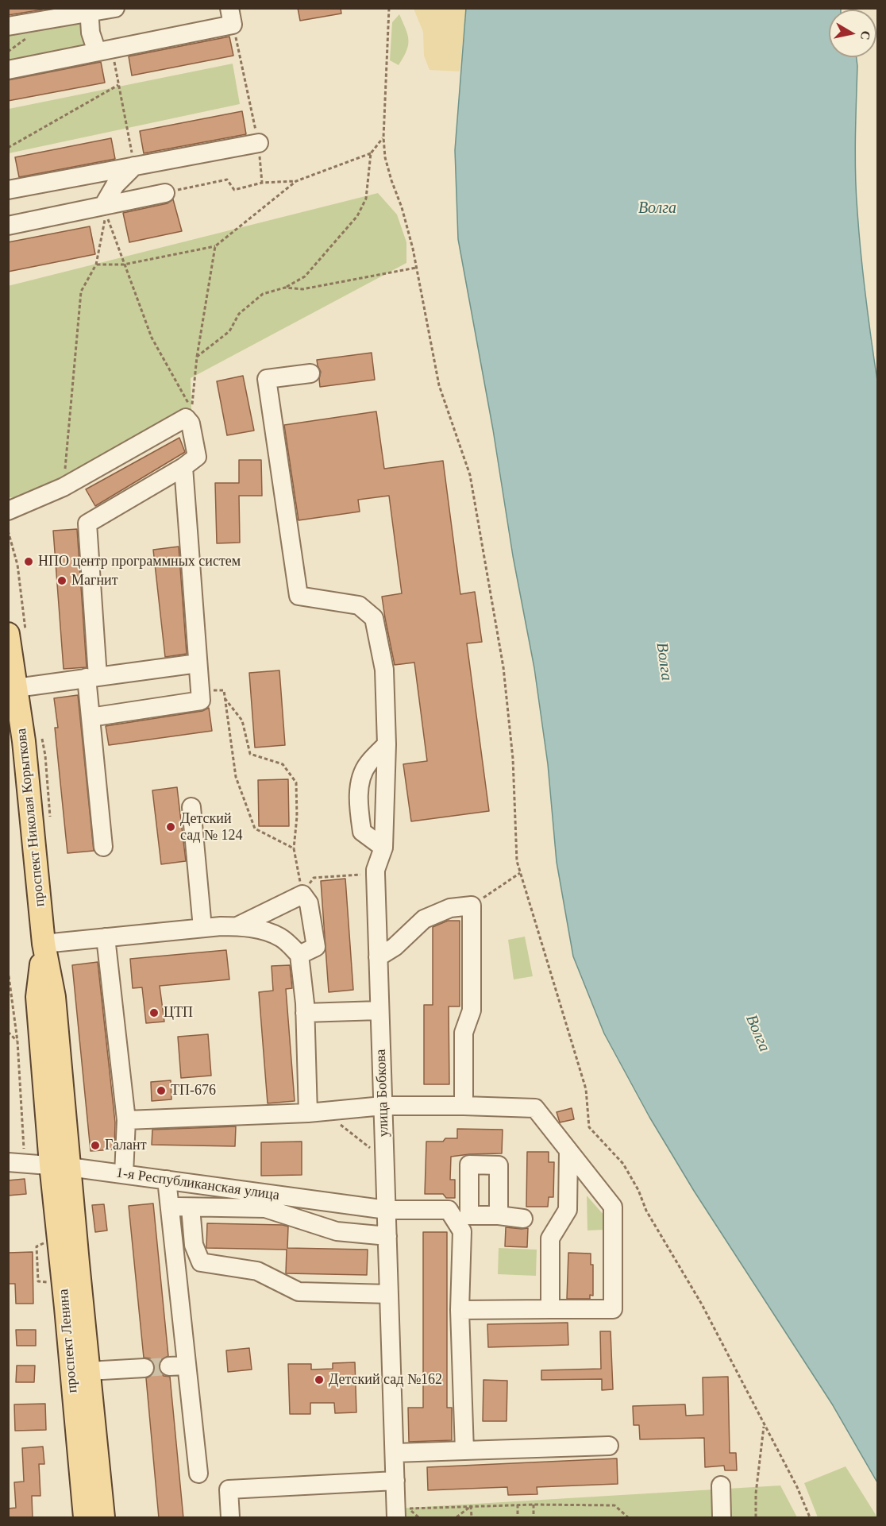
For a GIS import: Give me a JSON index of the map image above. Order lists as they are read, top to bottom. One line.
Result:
{"streets":{"main road":["проспект Николая Корыткова","проспект Ленина"],"street":["улица Бобкова","1-я Республиканская улица"]},"crossings":[["проспект Николая Корыткова","1-я Республиканская улица"],["проспект Николая Корыткова","проспект Ленина"],["улица Бобкова","1-я Республиканская улица"],["1-я Республиканская улица","проспект Ленина"]],"water":["Волга"],"places":["НПО центр программных систем","Магнит","Детский сад № 124","ЦТП","ТП-676","Галант","Детский сад №162"],"north":"right"}
